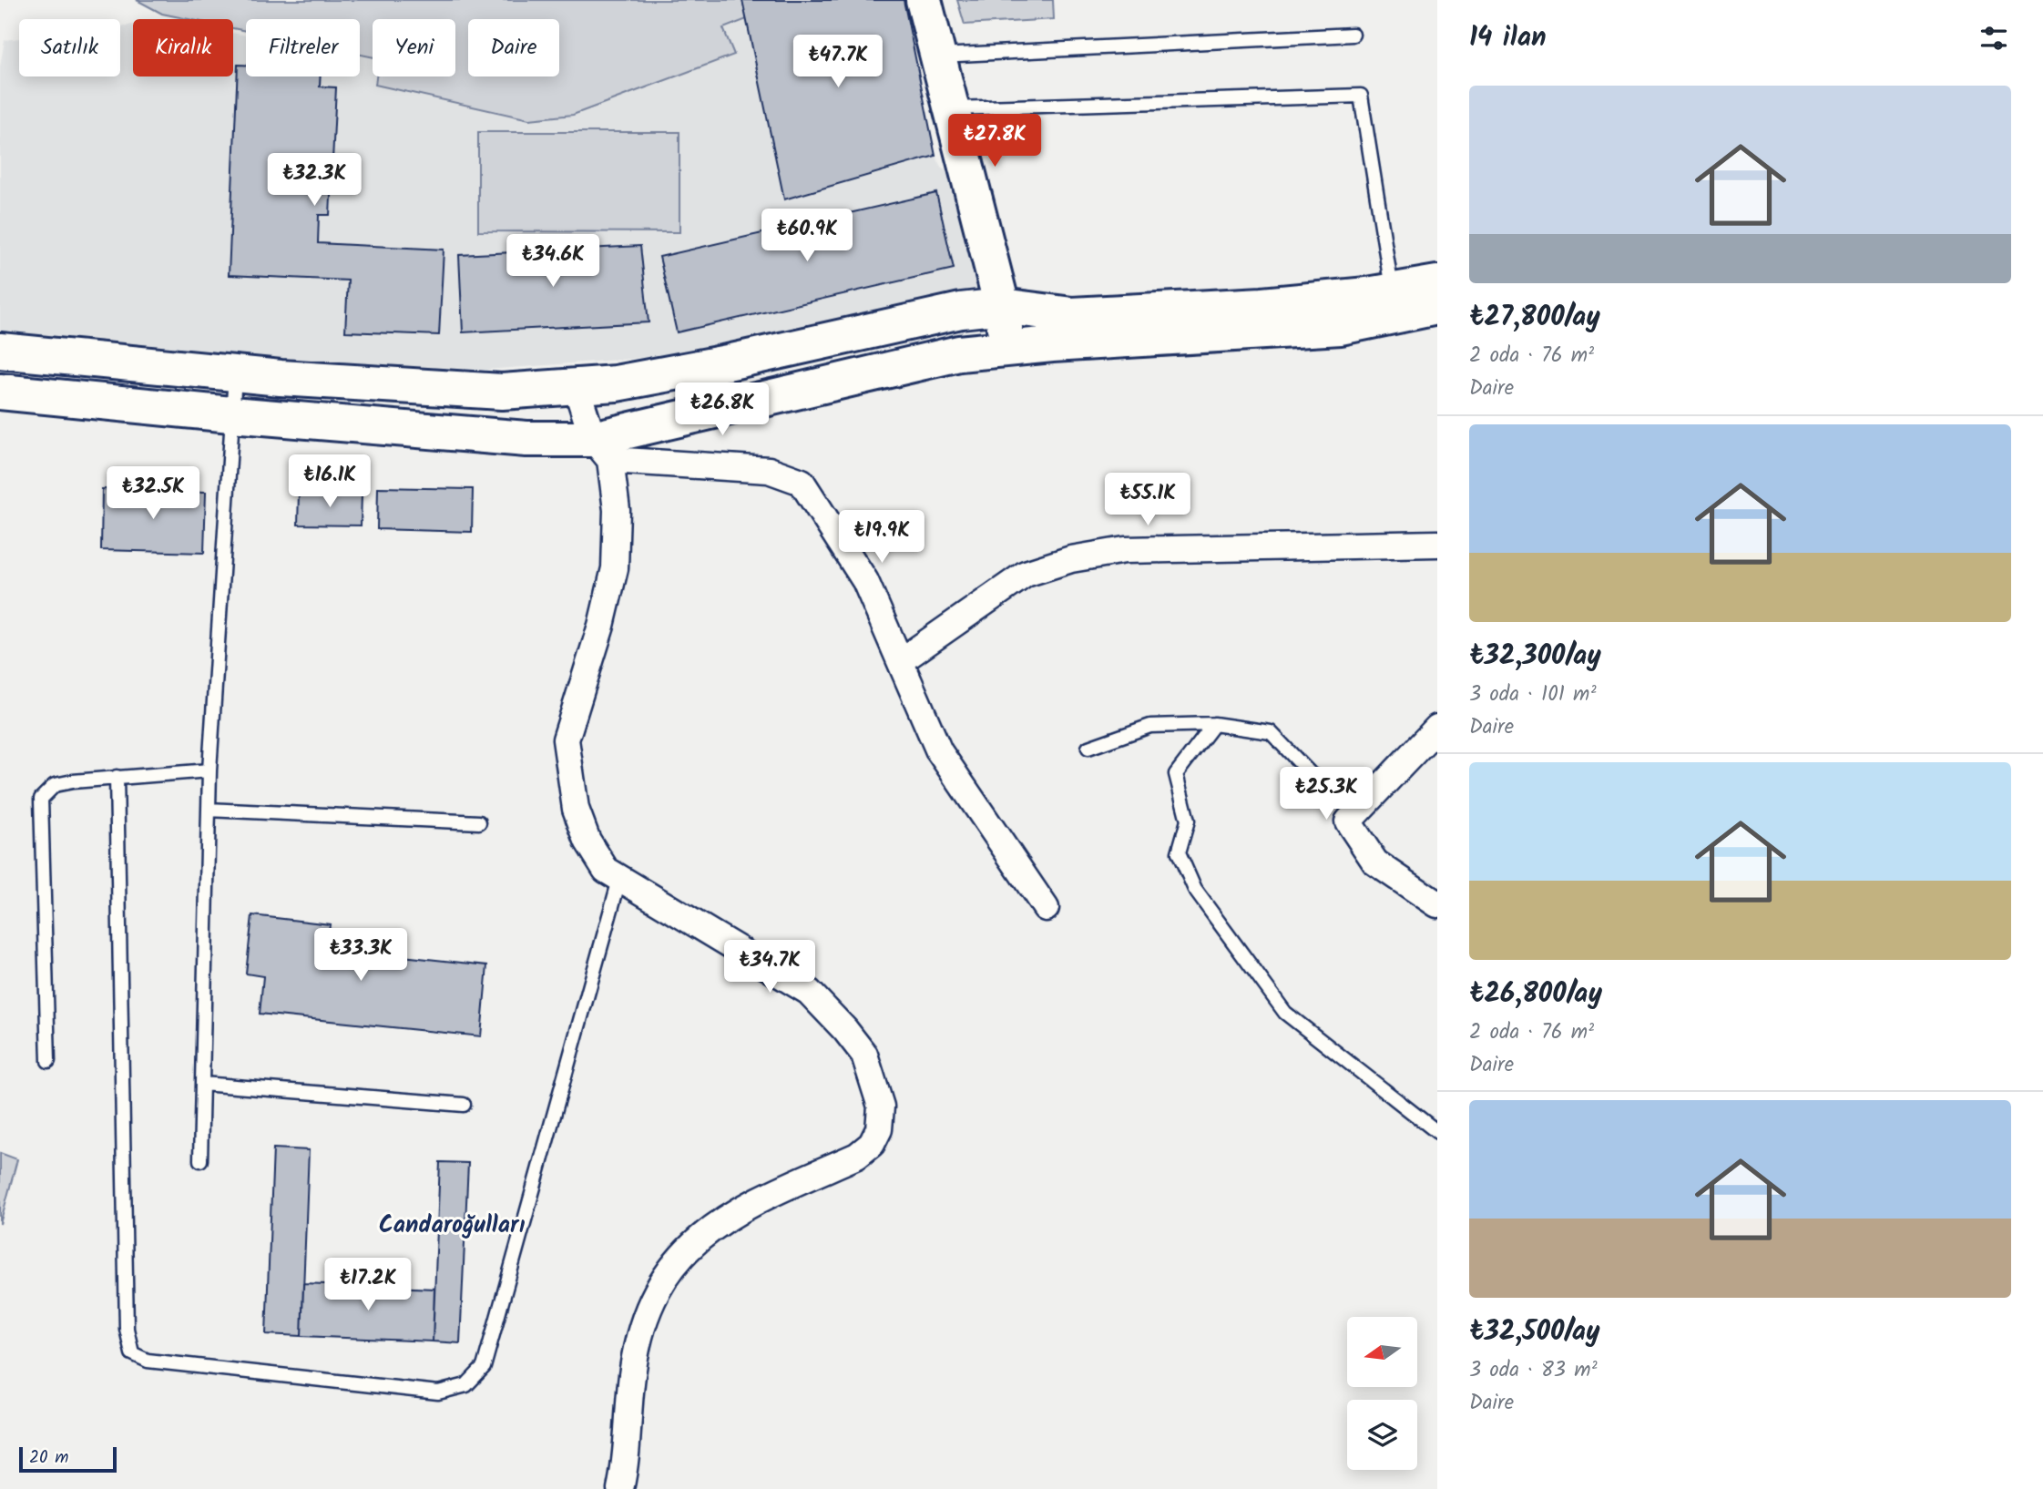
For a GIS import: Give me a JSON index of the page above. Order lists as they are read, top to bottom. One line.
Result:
{"districts":["Candaroğulları"],"scale_bar":"20 m","north":"left","page":{"heading":"14 ilan","chip":["Satılık","Kiralık","Filtreler","Yeni","Daire"],"price":["₺47.7K","₺27.8K","₺32.3K","₺60.9K","₺34.6K","₺26.8K","₺16.1K","₺32.5K","₺55.1K","₺19.9K","₺25.3K","₺33.3K","₺34.7K","₺17.2K"],"list":[{"name":"₺27,800/ay","note":"2 oda · 76 m² · Daire"},{"name":"₺32,300/ay","note":"3 oda · 101 m² · Daire"},{"name":"₺26,800/ay","note":"2 oda · 76 m² · Daire"},{"name":"₺32,500/ay","note":"3 oda · 83 m² · Daire"}],"scale":"20 m"}}
